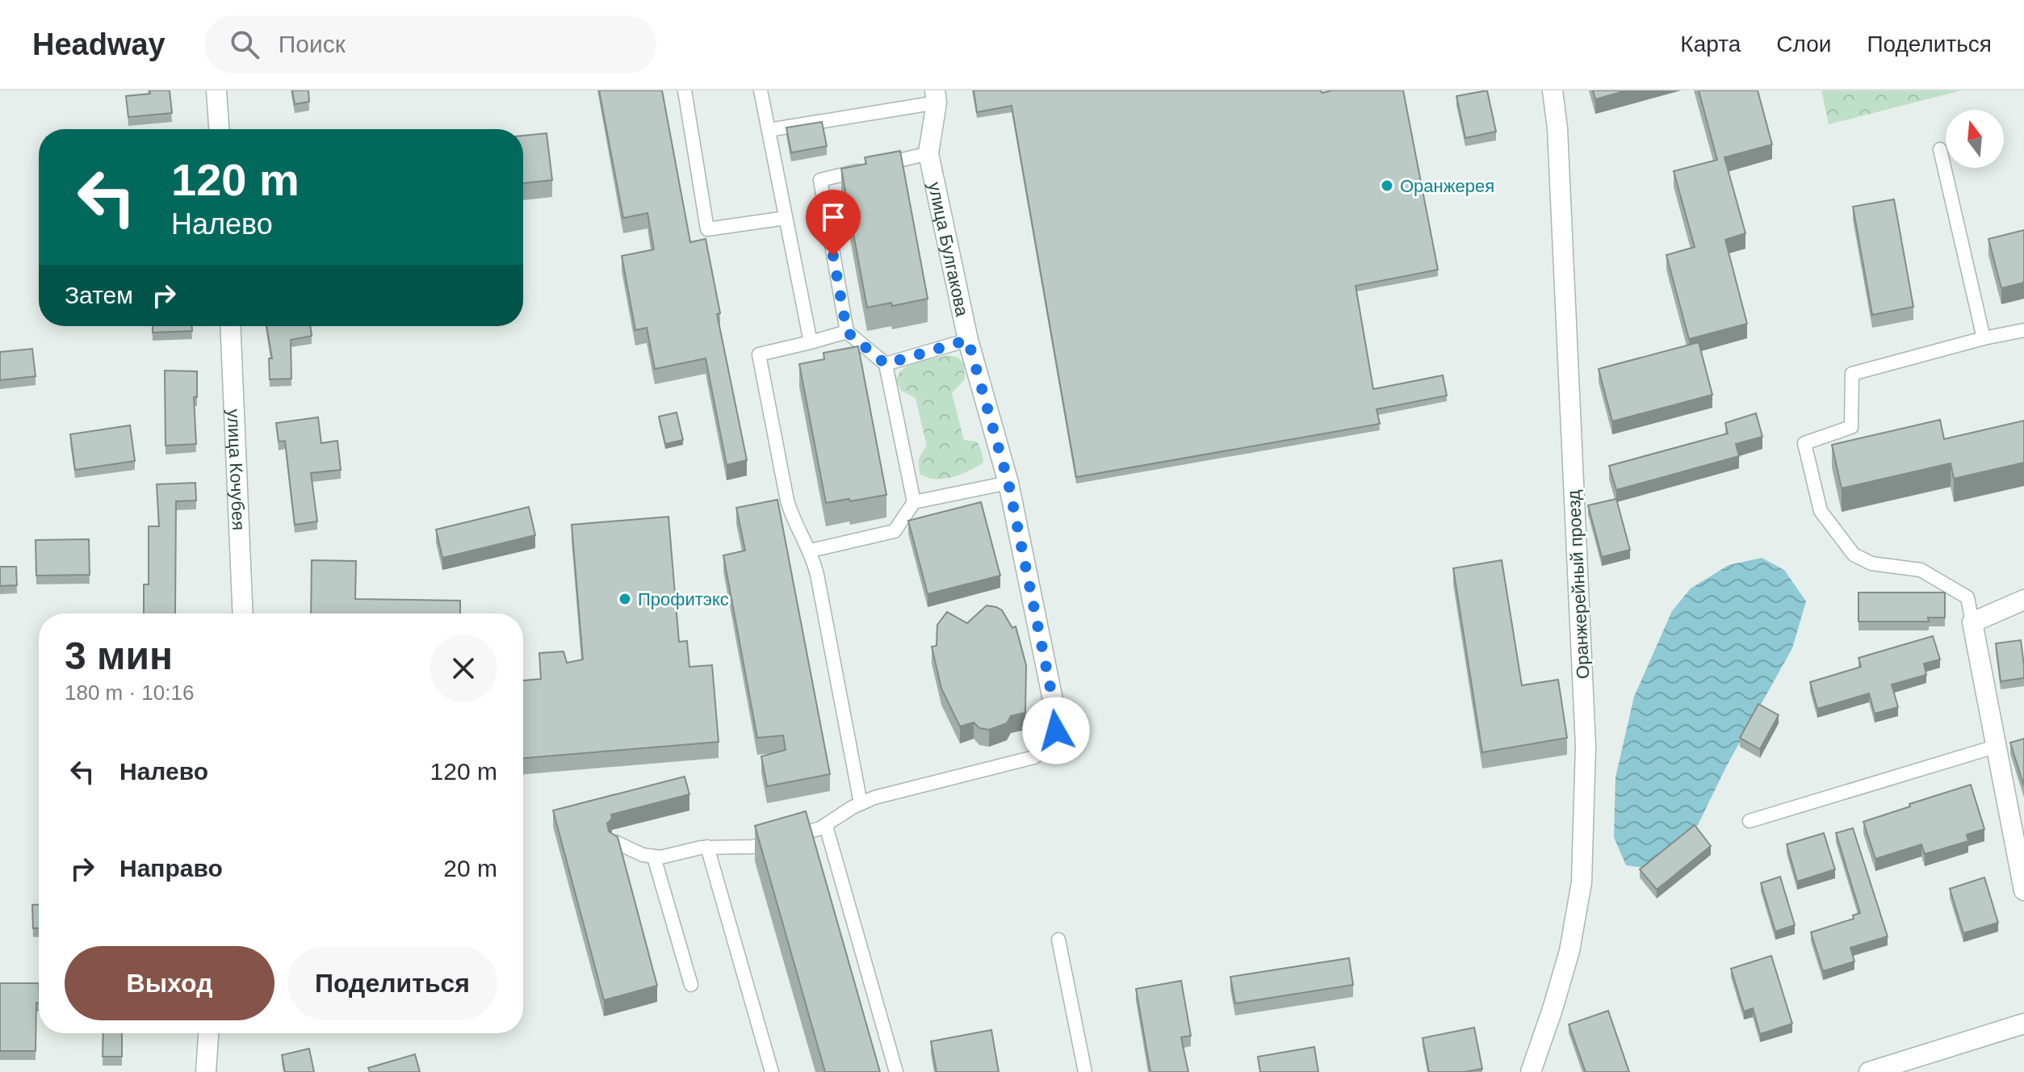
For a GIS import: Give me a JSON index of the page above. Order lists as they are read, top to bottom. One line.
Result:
{"streets":{"street":["улица Булгакова","улица Кочубея","Оранжерейный проезд"]},"places":["Оранжерея","Профитэкс"],"north":"top","page":{"header":"Headway","search":"Поиск","nav":["Карта","Слои","Поделиться"],"turn":["120 m","Налево"],"then":"Затем","heading":["3 мин","180 m · 10:16"],"list":[{"name":"Налево","value":"120 m"},{"name":"Направо","value":"20 m"}],"buttons":["Выход","Поделиться"]}}
